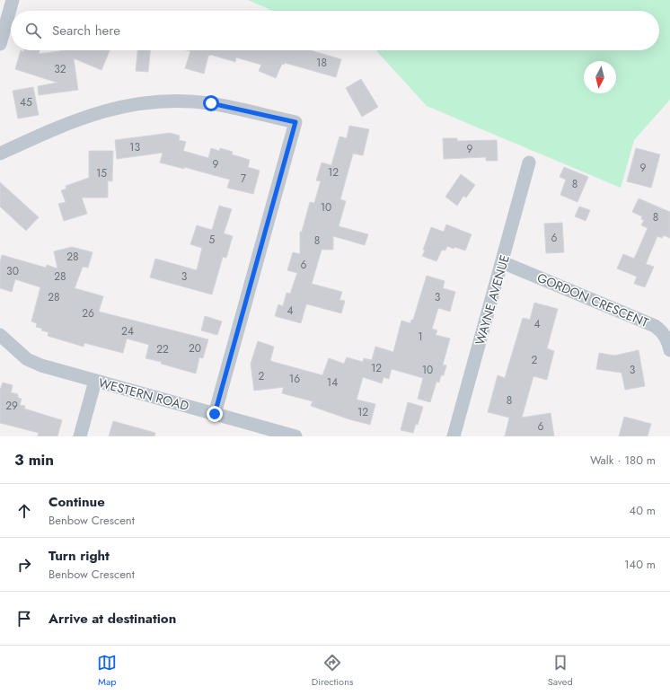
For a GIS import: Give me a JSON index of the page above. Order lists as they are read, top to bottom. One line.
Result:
{"streets":{"street":["WAYNE AVENUE","GORDON CRESCENT","WESTERN ROAD"]},"crossings":[["WAYNE AVENUE","GORDON CRESCENT"]],"house_numbers":["18","32","45","13","9","9","9","12","15","7","8","10","8","6","5","8","28","6","30","28","3","28","3","4","26","4","24","1","20","22","2","12","10","3","2","16","14","8","29","12","6"],"north":"bottom","page":{"search":"Search here","heading":["3 min","Walk · 180 m"],"list":[["Continue","Benbow Crescent","40 m"],["Turn right","Benbow Crescent","140 m"],"Arrive at destination"],"nav":["Map","Directions","Saved"]}}
